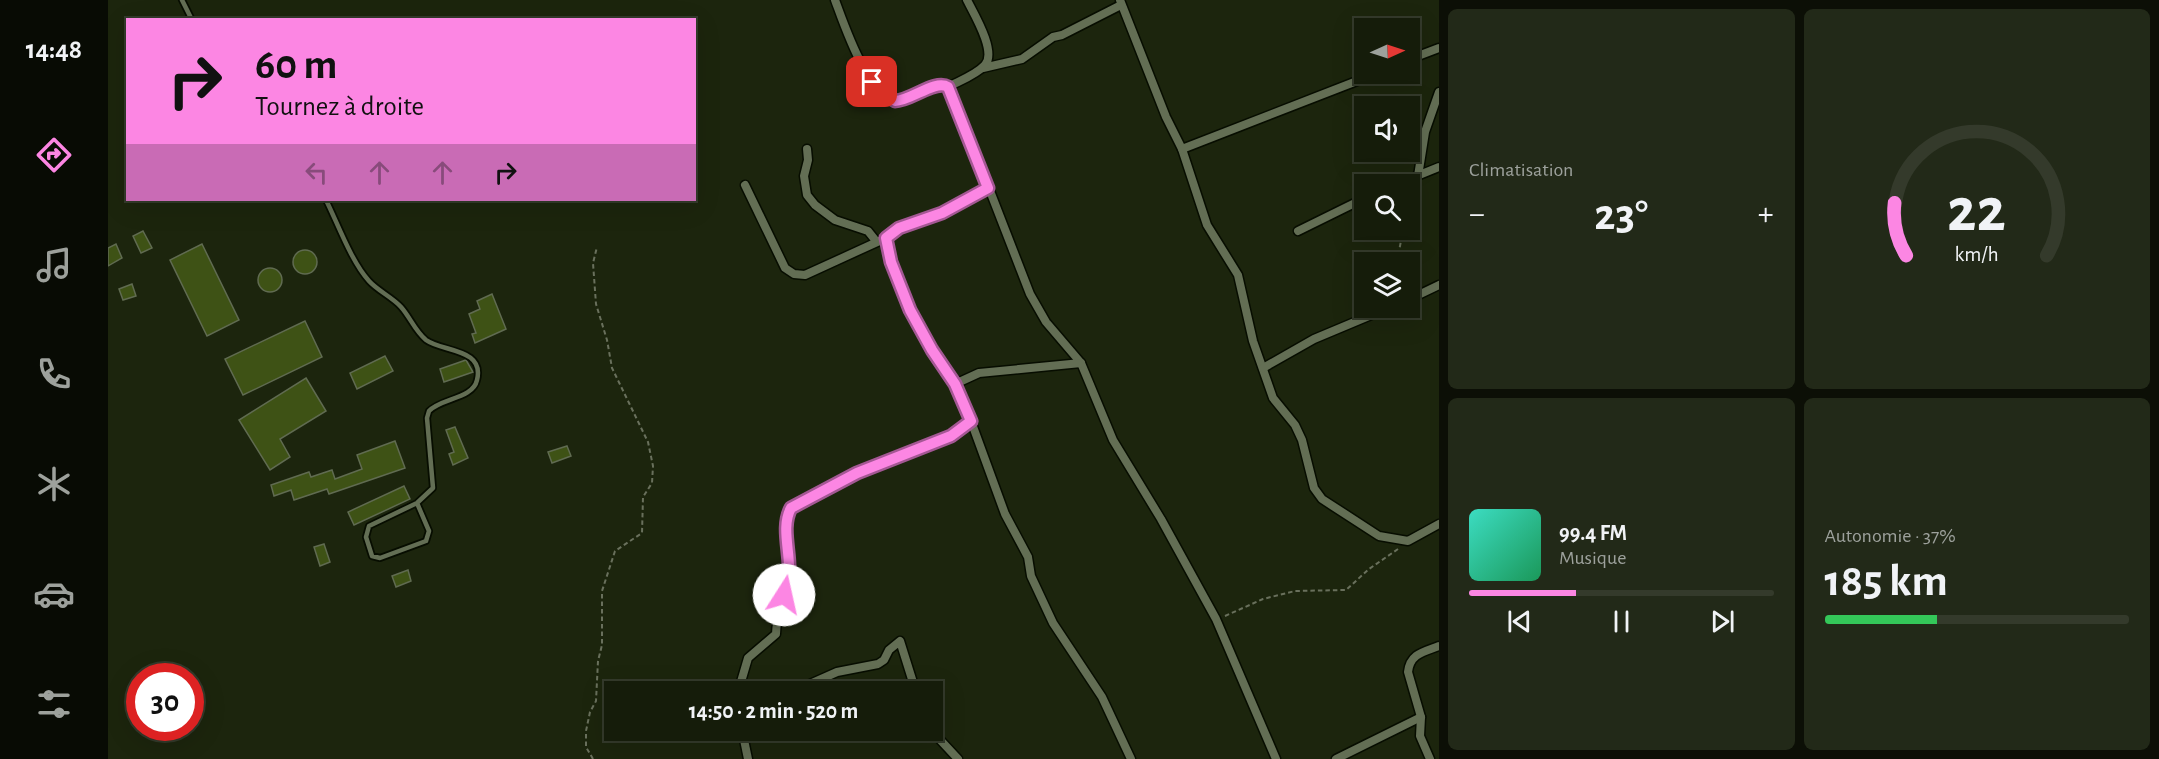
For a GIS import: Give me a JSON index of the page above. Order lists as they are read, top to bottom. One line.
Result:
{"north":"right","page":{"tabs":"14:48","tile":["Climatisation",["Autonomie · 37%","185 km"]],"turn":["60 m","Tournez à droite"],"heat":["−","23°","+"],"song":["99.4 FM","Musique"],"limit":"30","trip":"14:50 · 2 min · 520 m","gauge":["22","km/h"]}}
